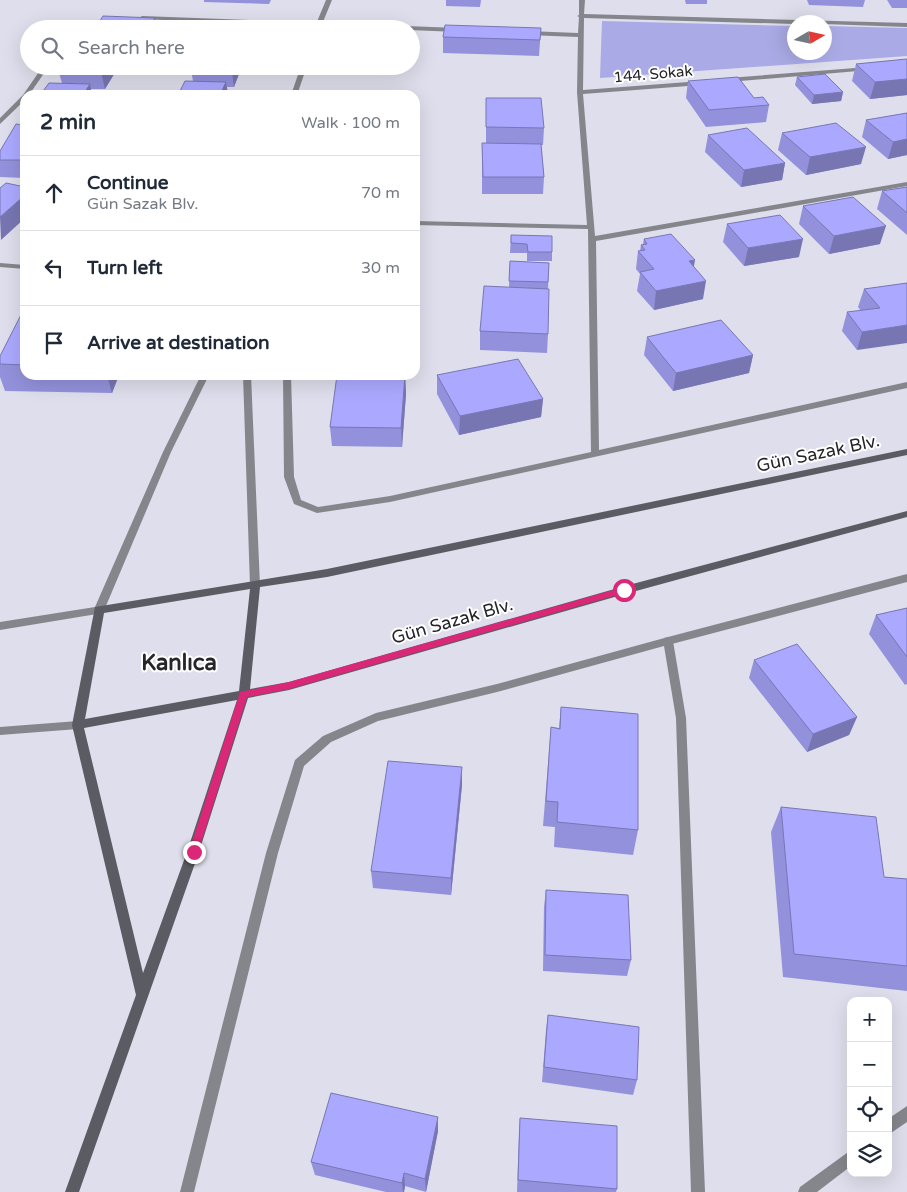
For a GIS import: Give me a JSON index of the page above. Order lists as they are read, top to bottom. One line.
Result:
{"streets":{"main road":["Gün Sazak Blv."],"street":["144. Sokak"]},"districts":["Kanlıca"],"north":"right","page":{"search":"Search here","heading":["2 min","Walk · 100 m"],"list":[["Continue","Gün Sazak Blv.","70 m"],["Turn left","30 m"],"Arrive at destination"],"map_buttons":["+","−"]}}
